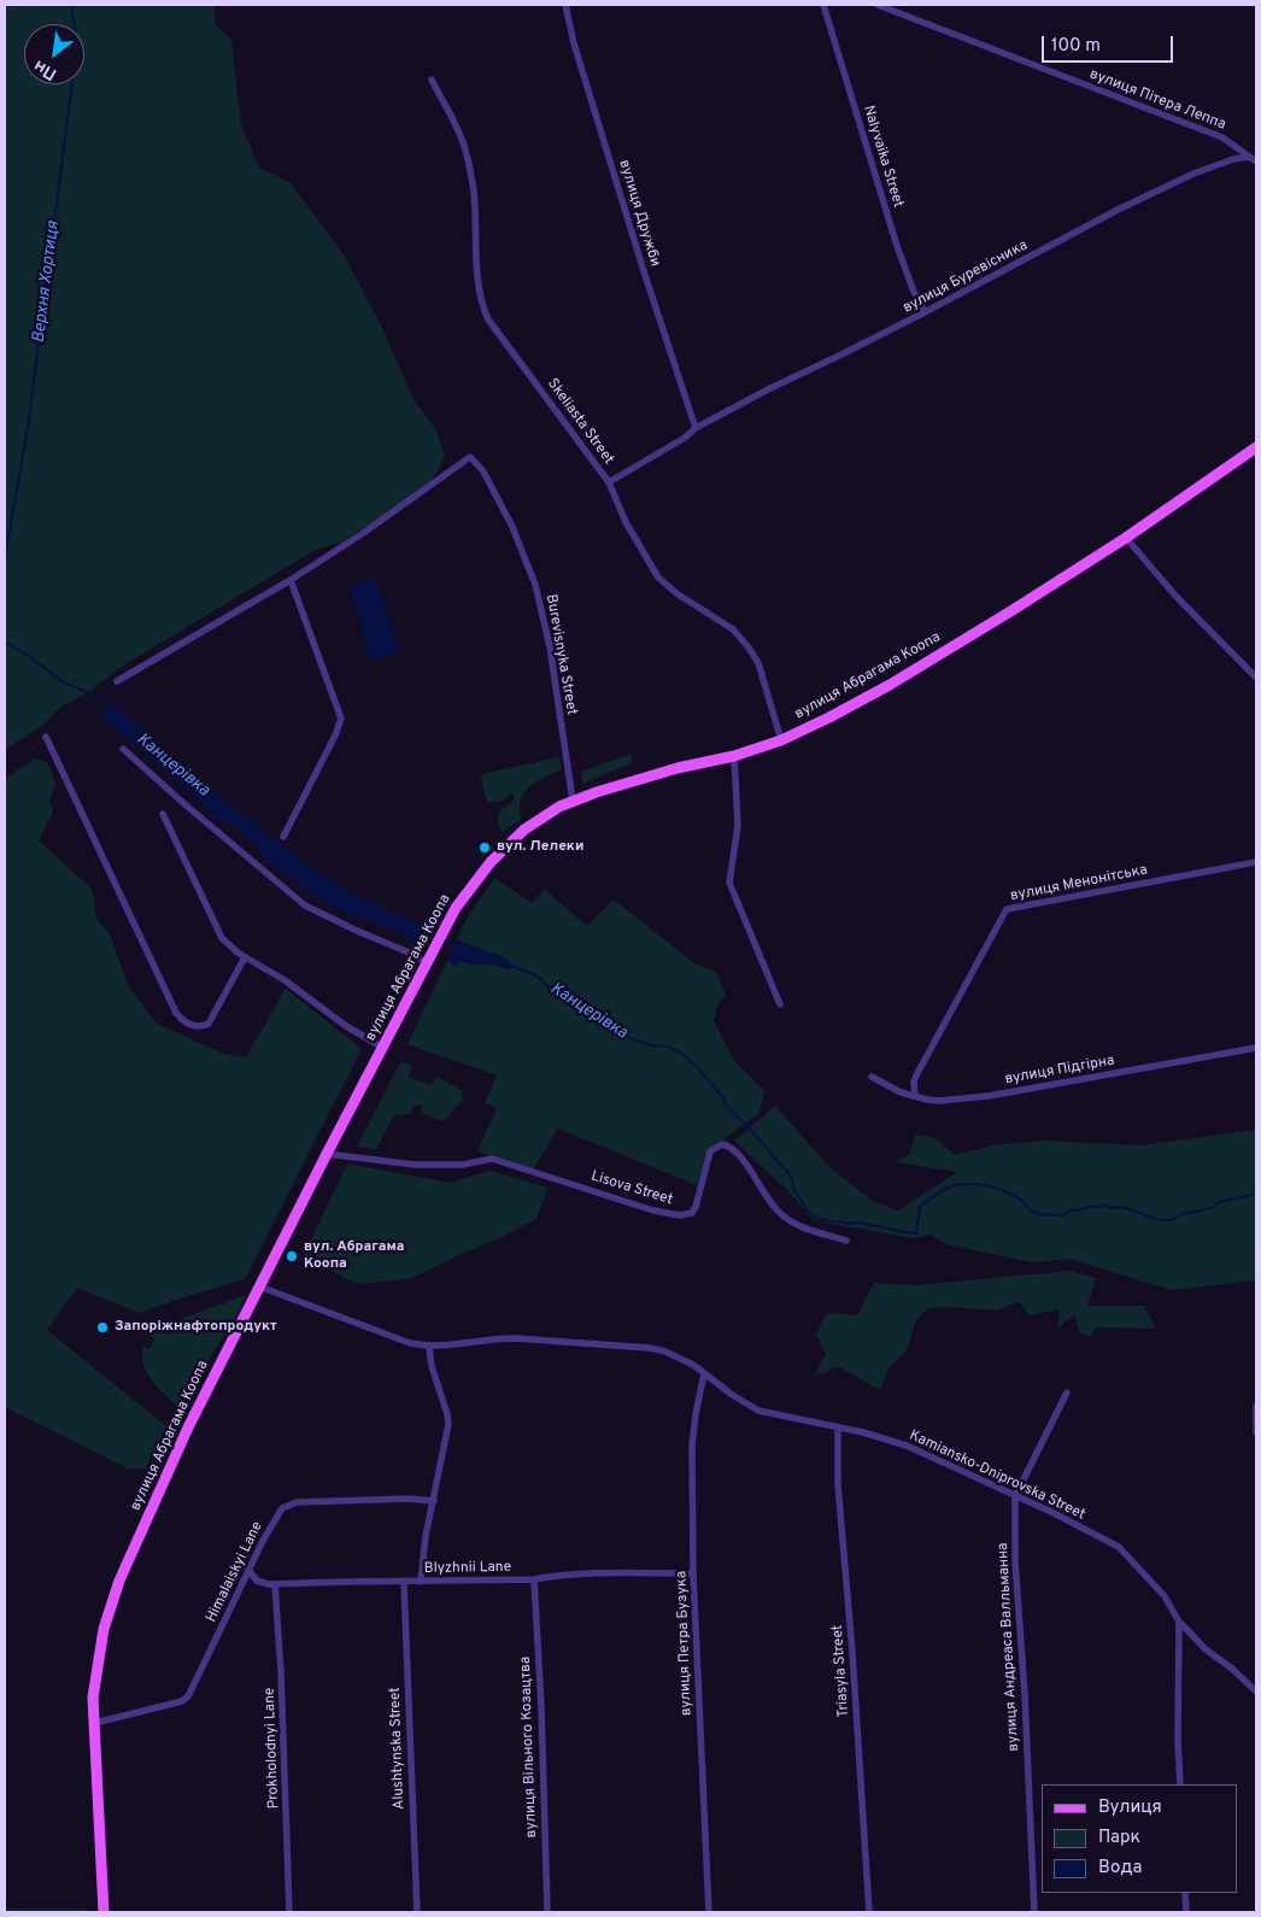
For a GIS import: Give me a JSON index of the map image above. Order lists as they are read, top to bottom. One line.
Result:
{"streets":{"main road":["вулиця Абрагама Коопа"],"street":["вулиця Пітера Леппа","Nalyvaika Street","вулиця Дружби","вулиця Буревісника","Skeliasta Street","Burevisnyka Street","вулиця Менонітська","вулиця Підгірна","Lisova Street","Kamiansko-Dniprovska Street","Blyzhnii Lane","Himalaiskyi Lane","вулиця Петра Бузука","вулиця Андреаса Валльманна","Triasyla Street","вулиця Вільного Козацтва","Prokholodnyi Lane","Alushtynska Street"]},"crossings":[["вулиця Пітера Леппа","вулиця Буревісника"],["Nalyvaika Street","вулиця Буревісника"],["вулиця Дружби","вулиця Буревісника"],["Skeliasta Street","вулиця Абрагама Коопа"],["Burevisnyka Street","вулиця Абрагама Коопа"],["вулиця Абрагама Коопа","Lisova Street"],["вулиця Абрагама Коопа","Kamiansko-Dniprovska Street"],["вулиця Абрагама Коопа","Himalaiskyi Lane"],["вулиця Менонітська","вулиця Підгірна"],["Kamiansko-Dniprovska Street","вулиця Петра Бузука"],["Kamiansko-Dniprovska Street","вулиця Андреаса Валльманна"],["Kamiansko-Dniprovska Street","Triasyla Street"],["Blyzhnii Lane","Himalaiskyi Lane"],["Blyzhnii Lane","вулиця Петра Бузука"],["Blyzhnii Lane","вулиця Вільного Козацтва"],["Blyzhnii Lane","Prokholodnyi Lane"],["Blyzhnii Lane","Alushtynska Street"]],"water":["Верхня Хортиця","Канцерівка"],"places":["вул. Лелеки","вул. Абрагама Коопа","Запоріжнафтопродукт"],"legend":["Вулиця","Парк","Вода"],"scale_bar":"100 m","north":"bottom left"}
